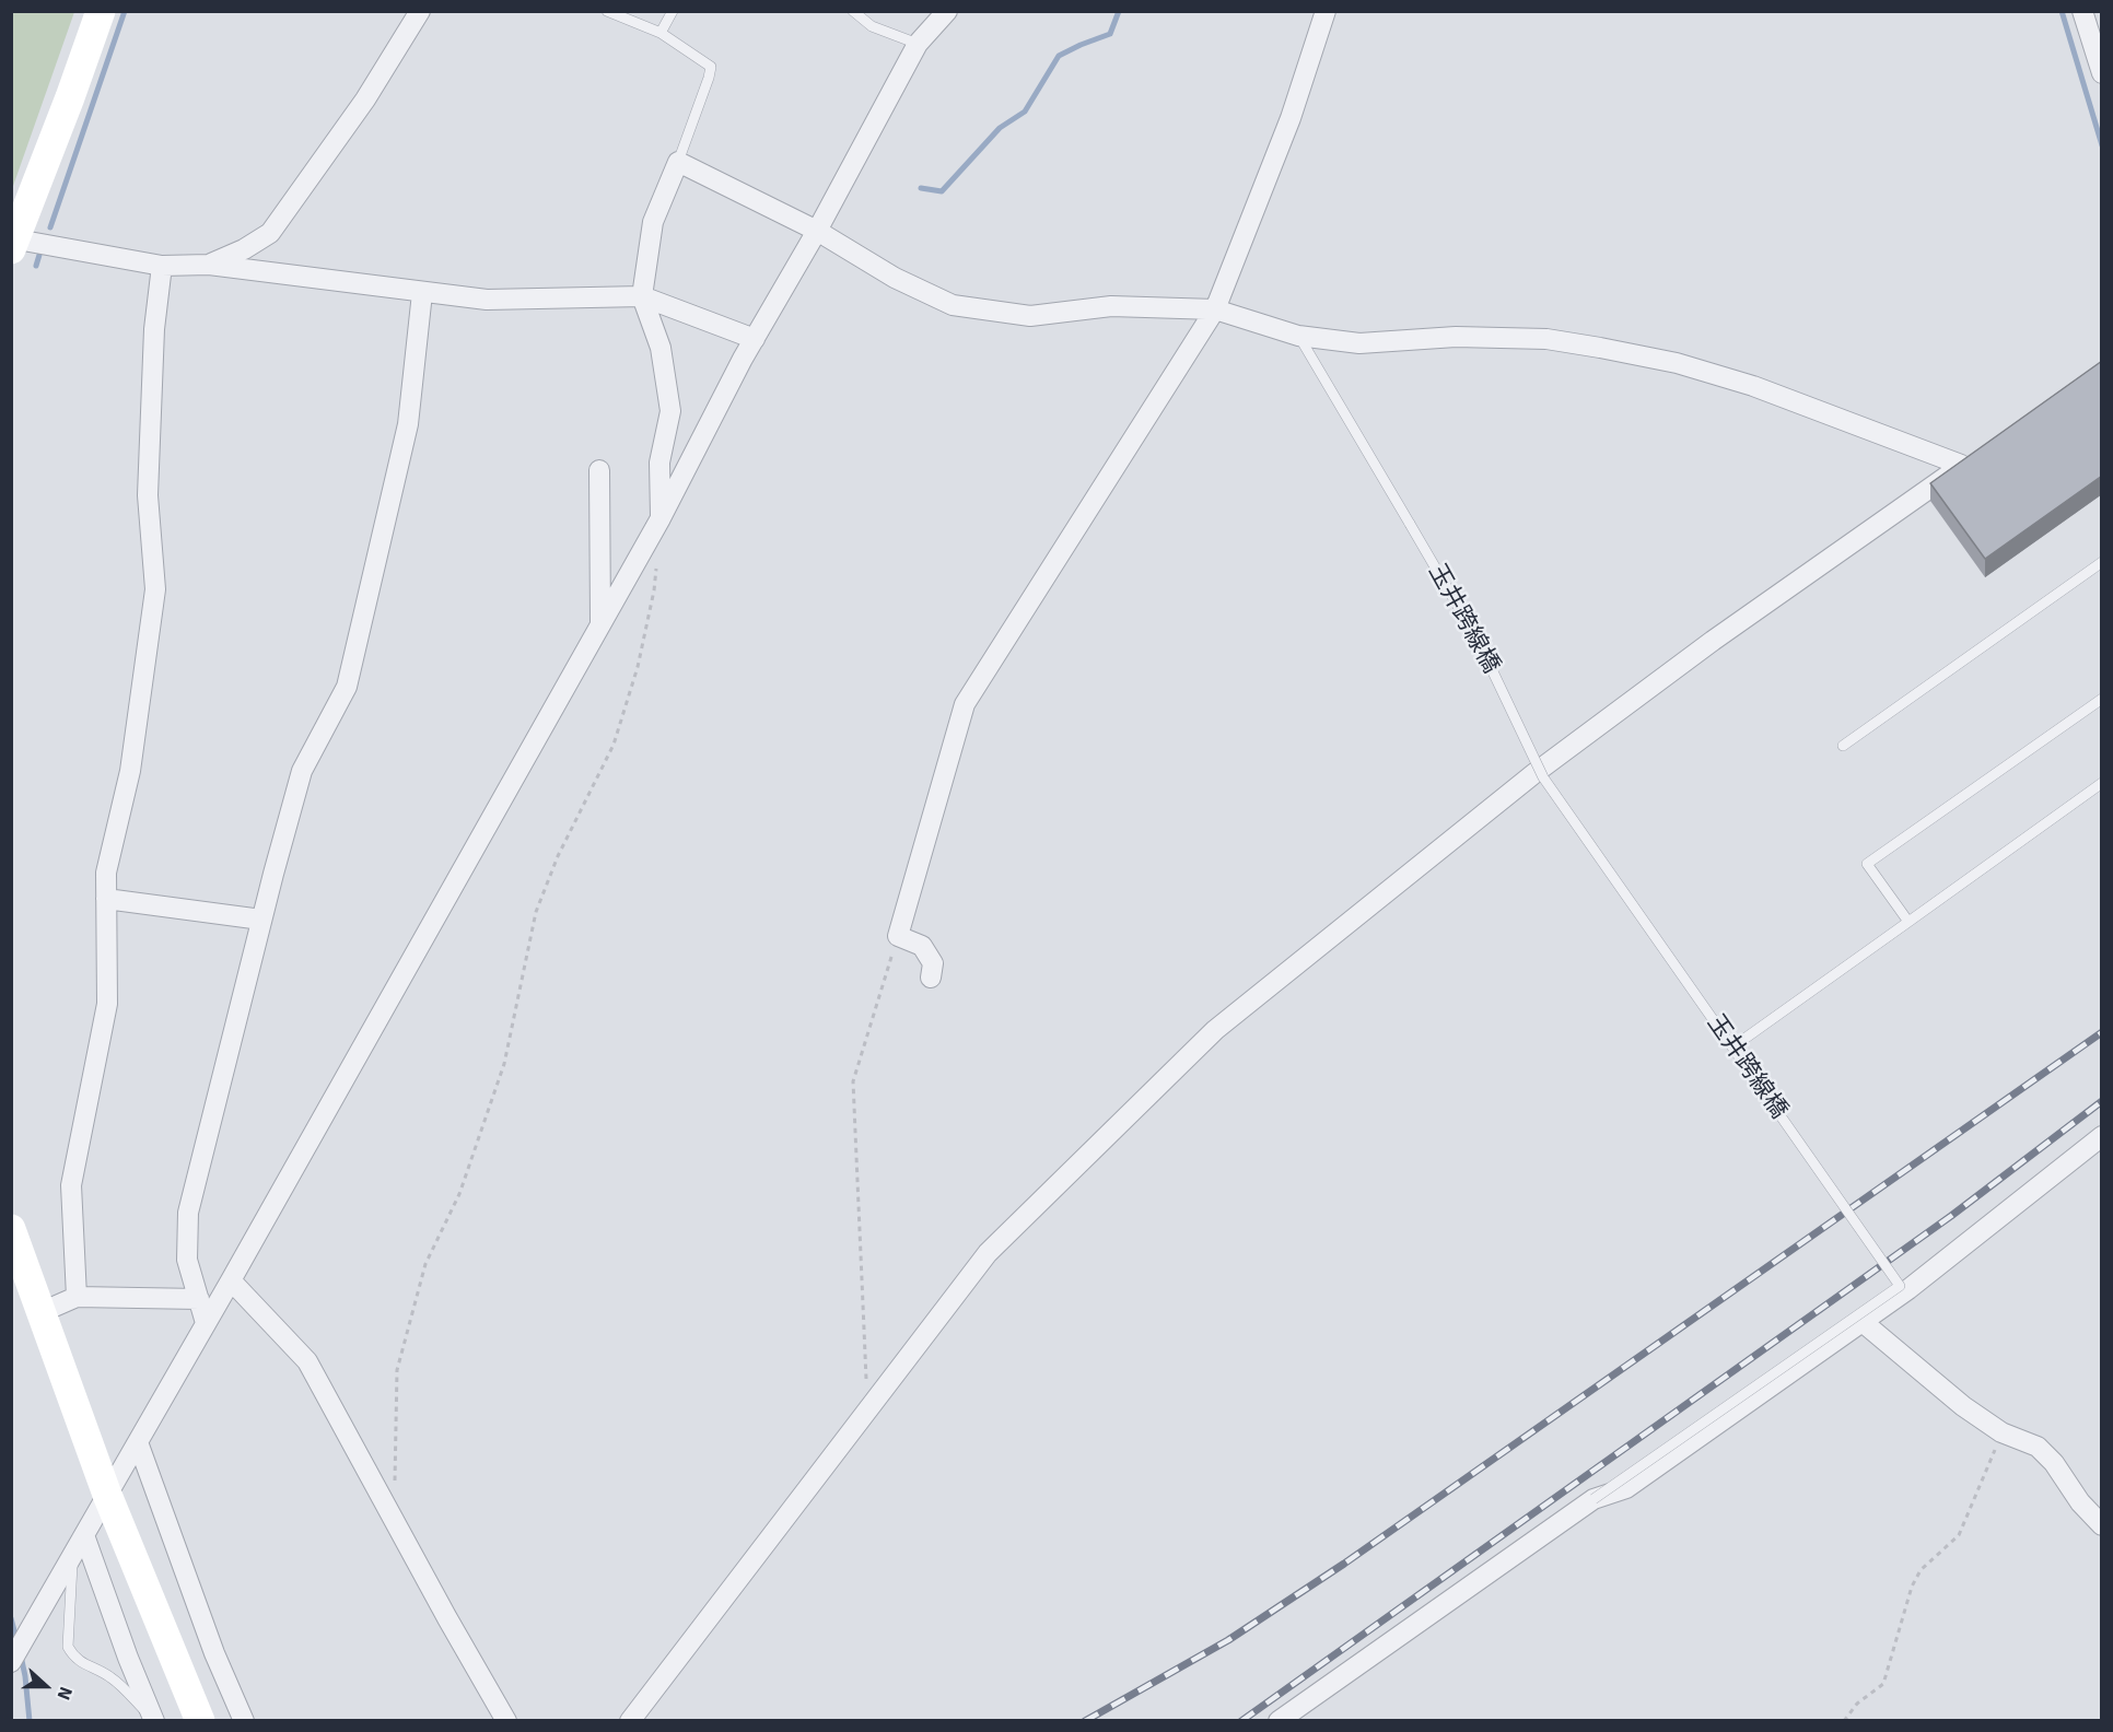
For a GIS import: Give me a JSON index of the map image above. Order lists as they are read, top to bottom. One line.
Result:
{"streets":{"lane":["玉井跨線橋"]},"north":"right"}
